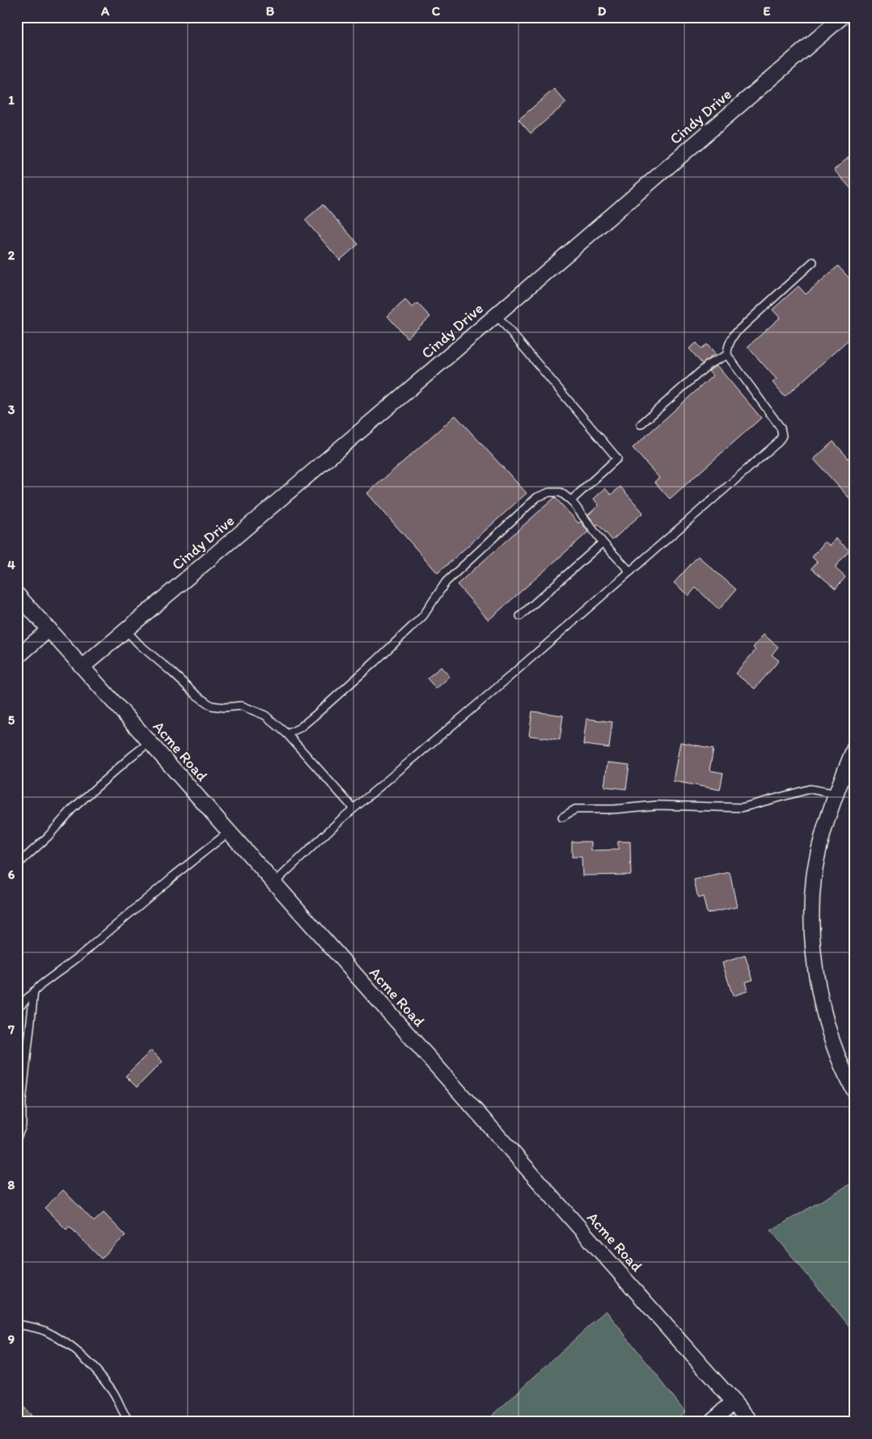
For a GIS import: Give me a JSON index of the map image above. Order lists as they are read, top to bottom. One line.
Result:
{"streets":{"street":["Cindy Drive","Acme Road"]},"crossings":[["Cindy Drive","Acme Road"]],"grid":{"columns":["A","B","C","D","E"],"rows":["1","2","3","4","5","6","7","8","9"]}}
